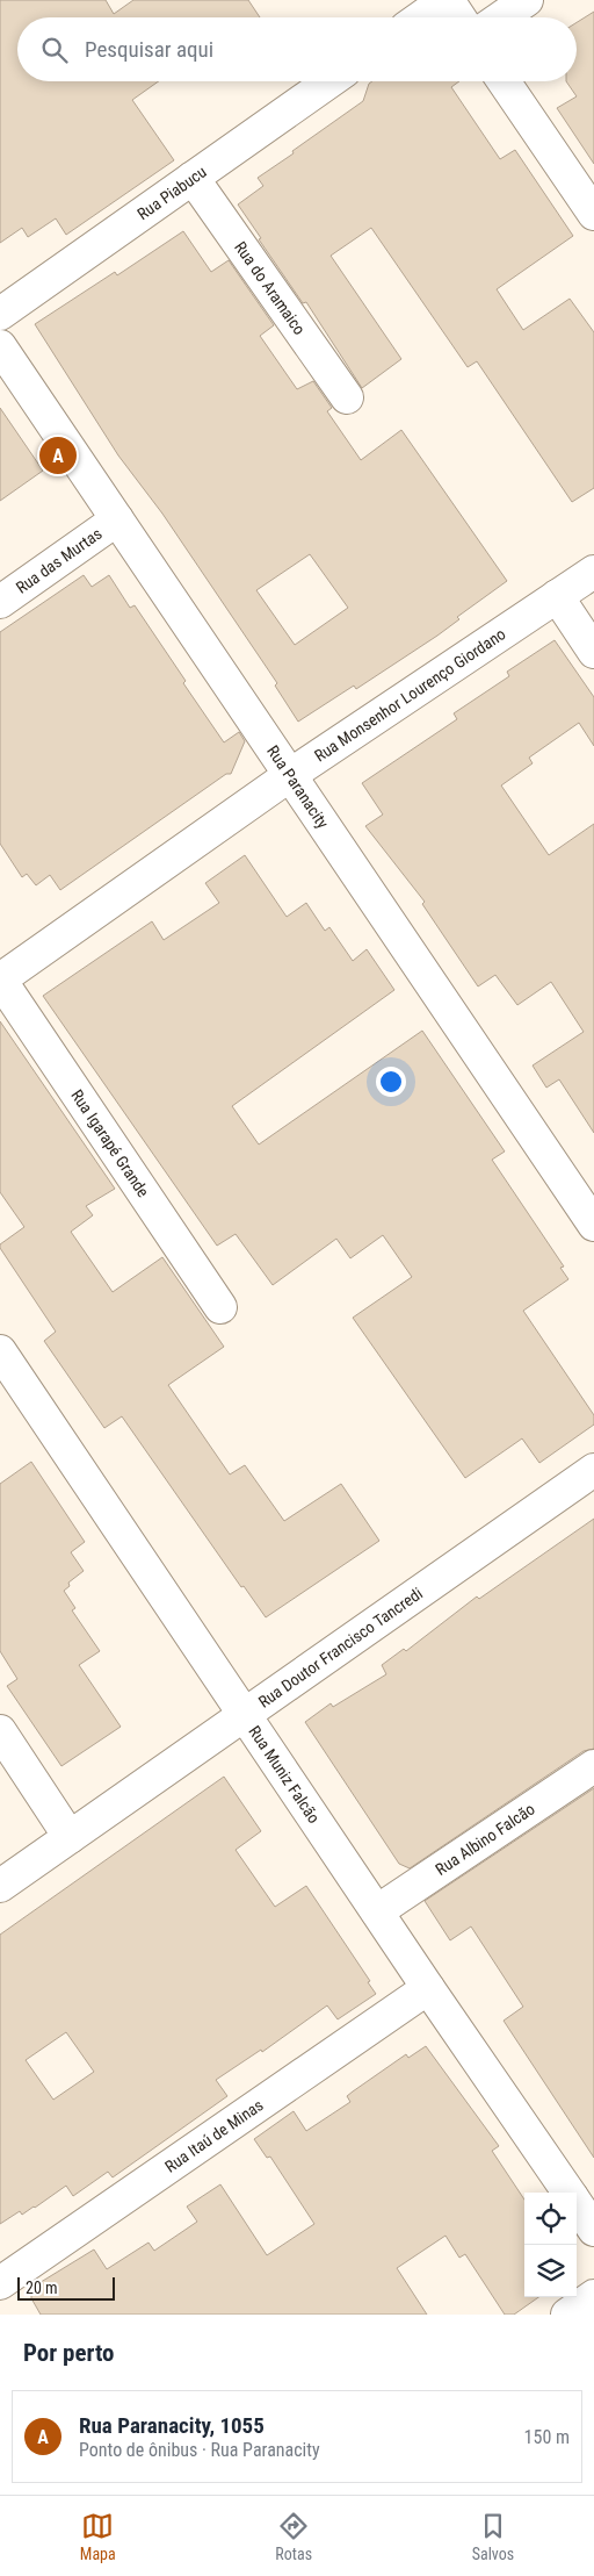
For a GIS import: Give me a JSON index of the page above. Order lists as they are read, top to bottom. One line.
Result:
{"streets":{"street":["Rua Piabucu","Rua do Aramaico","Rua das Murtas","Rua Monsenhor Lourenço Giordano","Rua Paranacity","Rua Igarapé Grande","Rua Doutor Francisco Tancredi","Rua Muniz Falcão","Rua Albino Falcão","Rua Itaú de Minas"]},"crossings":[["Rua Piabucu","Rua do Aramaico"],["Rua das Murtas","Rua Paranacity"],["Rua Monsenhor Lourenço Giordano","Rua Paranacity"],["Rua Monsenhor Lourenço Giordano","Rua Igarapé Grande"],["Rua Doutor Francisco Tancredi","Rua Muniz Falcão"],["Rua Muniz Falcão","Rua Albino Falcão"],["Rua Muniz Falcão","Rua Itaú de Minas"]],"scale_bar":"20 m","page":{"search":"Pesquisar aqui","pins":"A","scale":"20 m","heading":"Por perto","list":[{"mark":"A","name":"Rua Paranacity, 1055","note":"Ponto de ônibus · Rua Paranacity","value":"150 m"}],"nav":["Mapa","Rotas","Salvos"]}}
